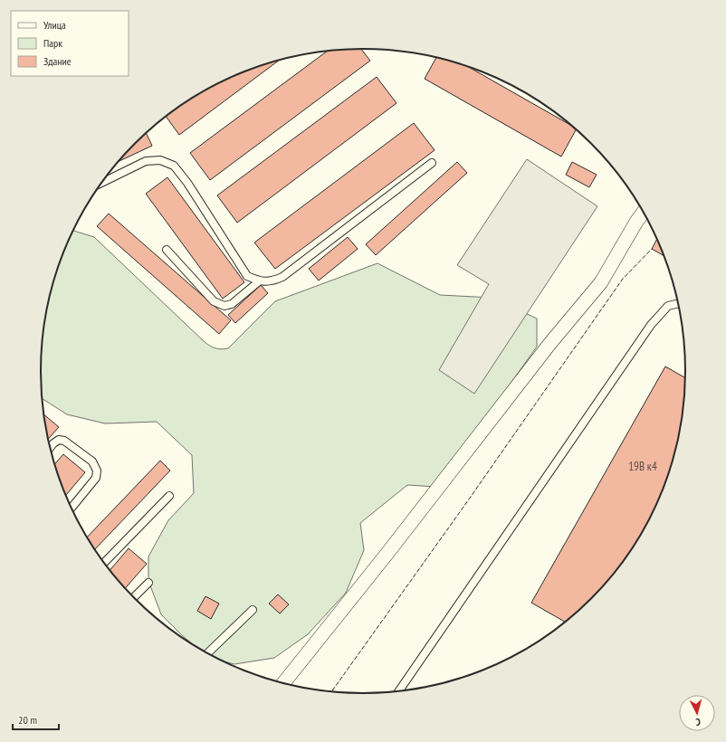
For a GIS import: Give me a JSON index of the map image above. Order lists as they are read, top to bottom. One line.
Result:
{"house_numbers":["19В к4"],"legend":["Улица","Парк","Здание"],"scale_bar":"20 m","north":"bottom"}
